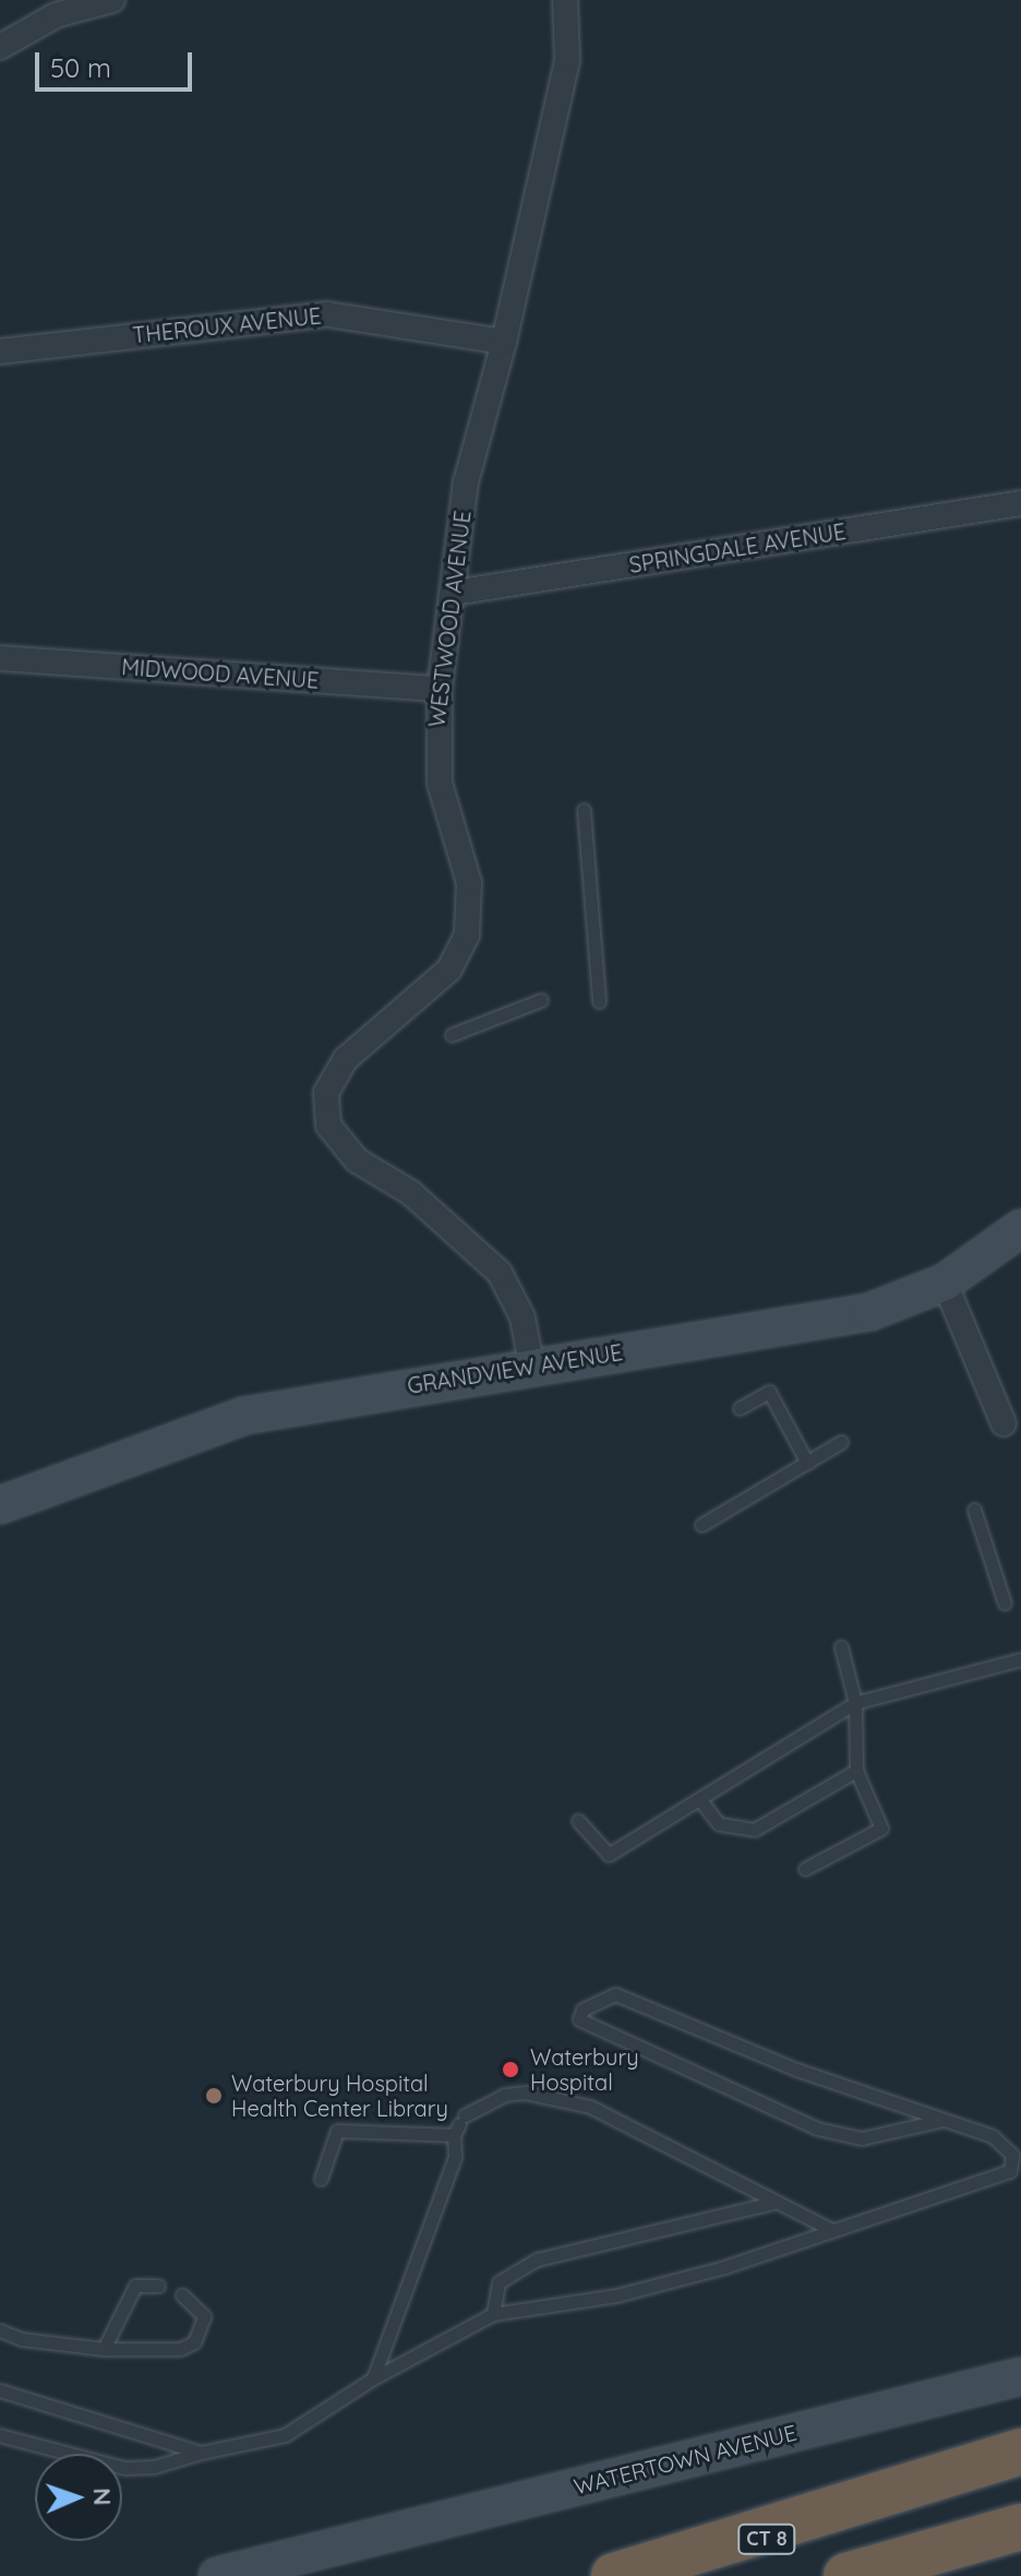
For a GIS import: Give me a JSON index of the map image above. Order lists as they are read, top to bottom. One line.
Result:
{"streets":{"highway":["CT 8"],"main road":["GRANDVIEW AVENUE","WATERTOWN AVENUE"],"street":["THEROUX AVENUE","SPRINGDALE AVENUE","WESTWOOD AVENUE","MIDWOOD AVENUE"]},"crossings":[["THEROUX AVENUE","WESTWOOD AVENUE"],["SPRINGDALE AVENUE","WESTWOOD AVENUE"],["WESTWOOD AVENUE","MIDWOOD AVENUE"],["WESTWOOD AVENUE","GRANDVIEW AVENUE"]],"places":["Waterbury Hospital","Waterbury Hospital Health Center Library"],"scale_bar":"50 m","north":"right"}
